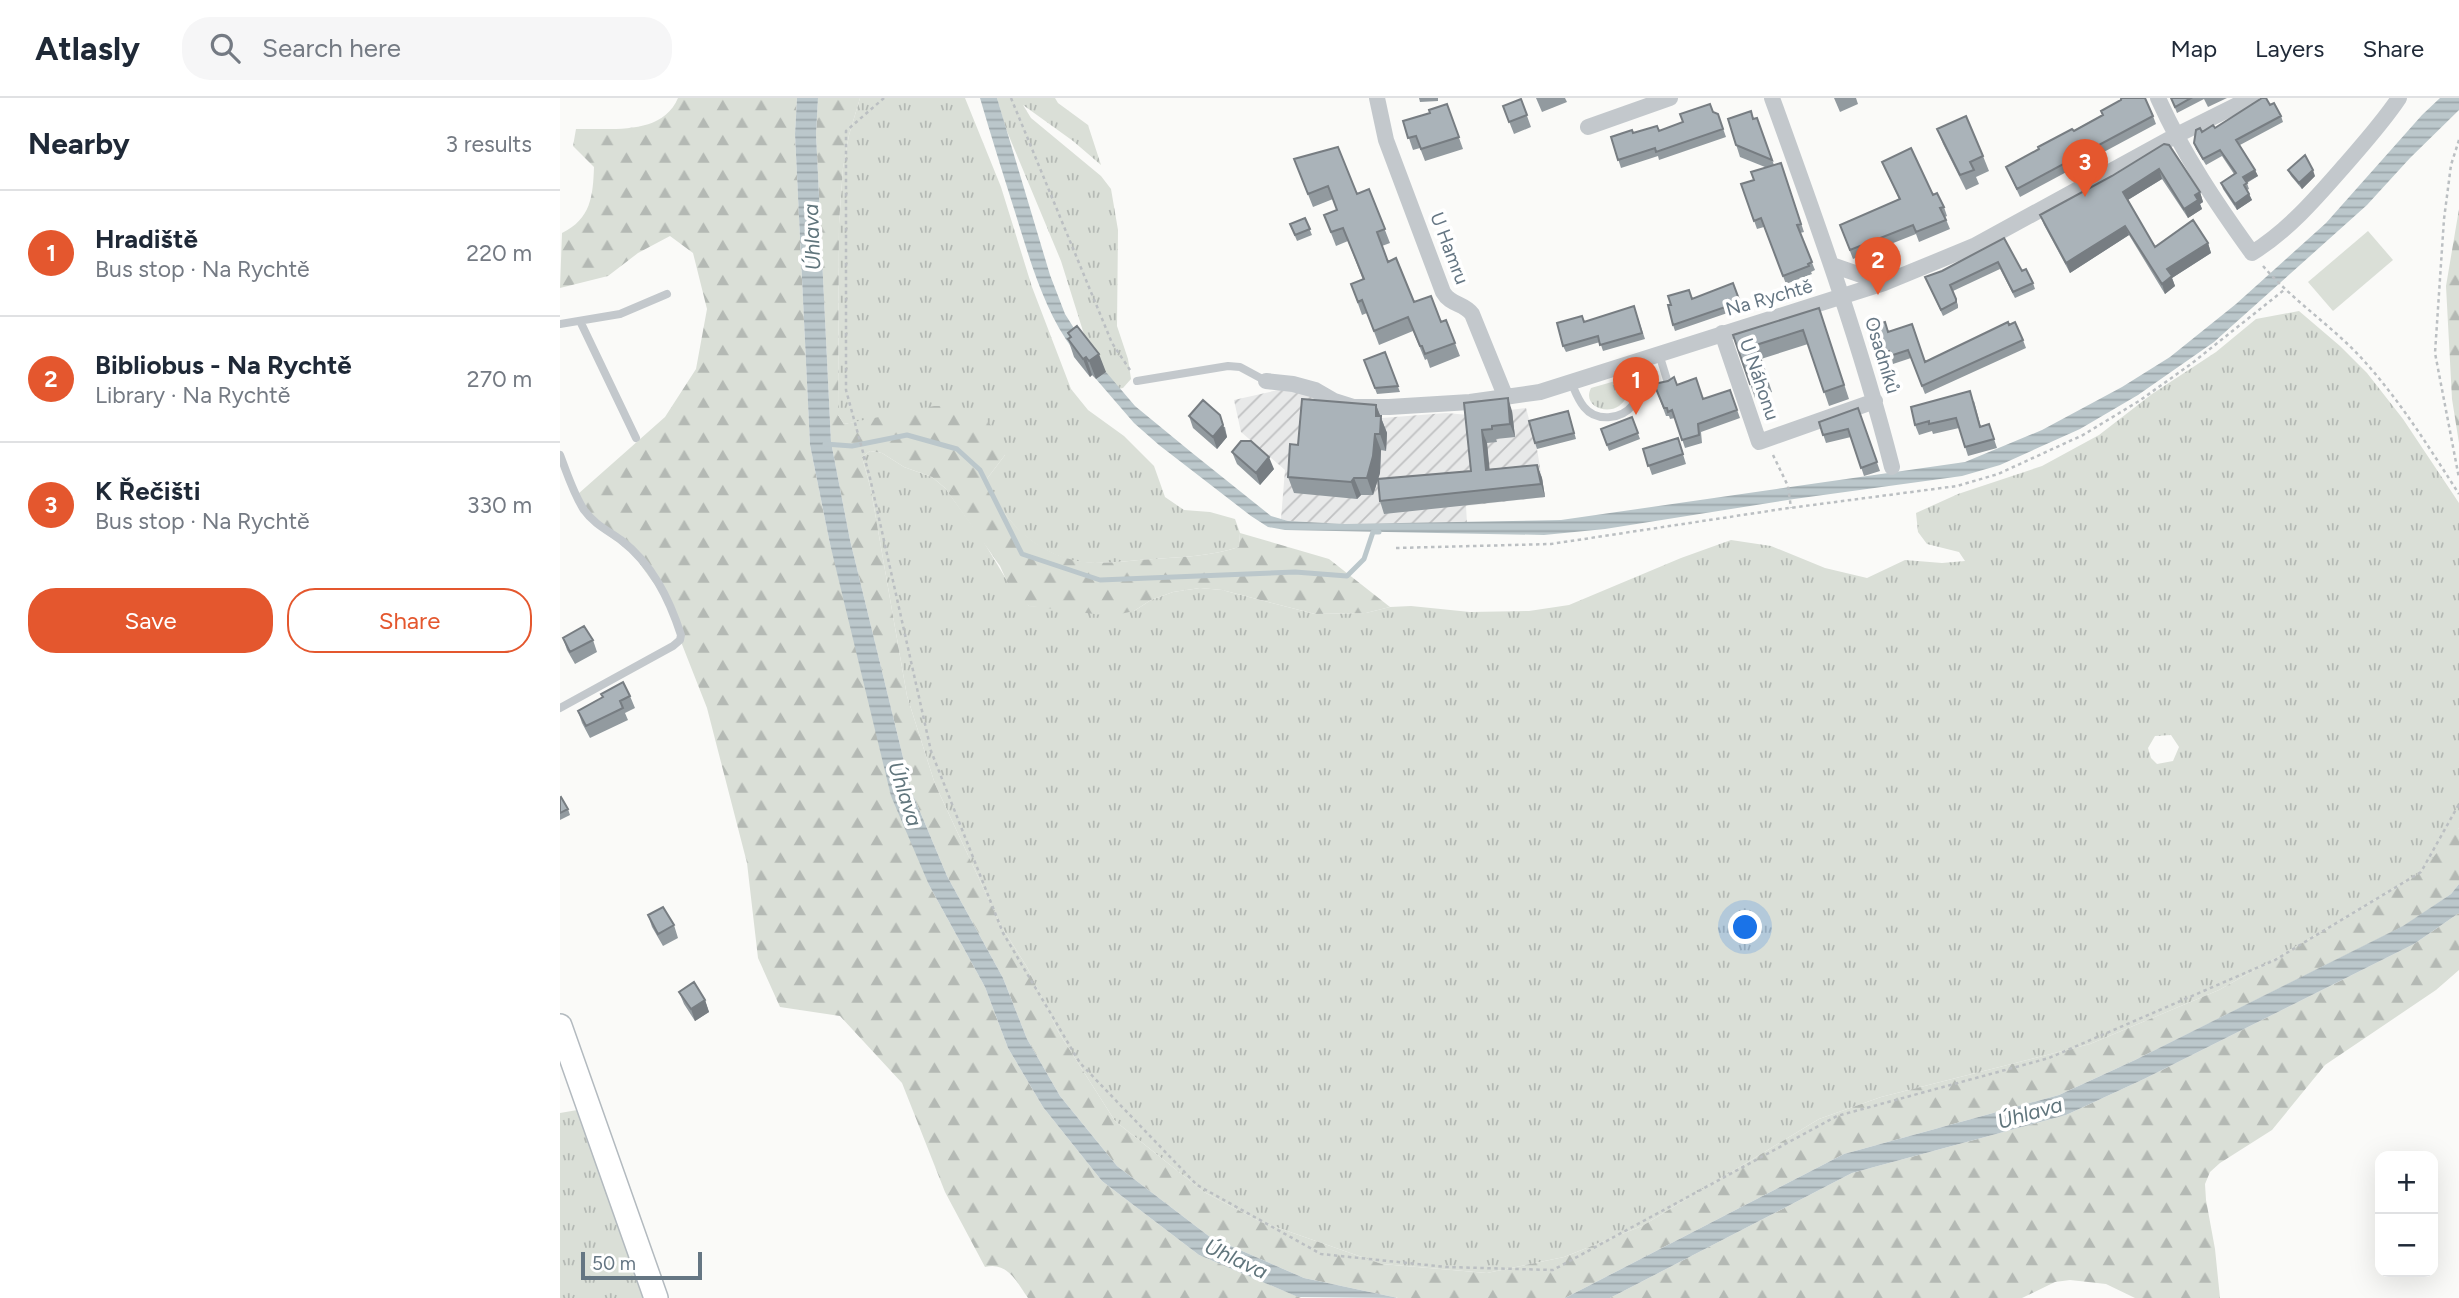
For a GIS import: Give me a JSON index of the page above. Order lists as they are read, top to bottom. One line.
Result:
{"streets":{"street":["U Hamru","Na Rychtě","Osadníků","U Náhonu"]},"crossings":[["U Hamru","Na Rychtě"],["Na Rychtě","Osadníků"],["Na Rychtě","U Náhonu"],["Osadníků","U Náhonu"]],"water":["Úhlava"],"scale_bar":"50 m","page":{"header":"Atlasly","search":"Search here","nav":["Map","Layers","Share"],"heading":["Nearby","3 results"],"pins":["3","2","1"],"list":[{"mark":"1","name":"Hradiště","note":"Bus stop · Na Rychtě","value":"220 m"},{"mark":"2","name":"Bibliobus - Na Rychtě","note":"Library · Na Rychtě","value":"270 m"},{"mark":"3","name":"K Řečišti","note":"Bus stop · Na Rychtě","value":"330 m"}],"buttons":["Save","Share"],"map_buttons":["+","−"],"scale":"50 m"}}
